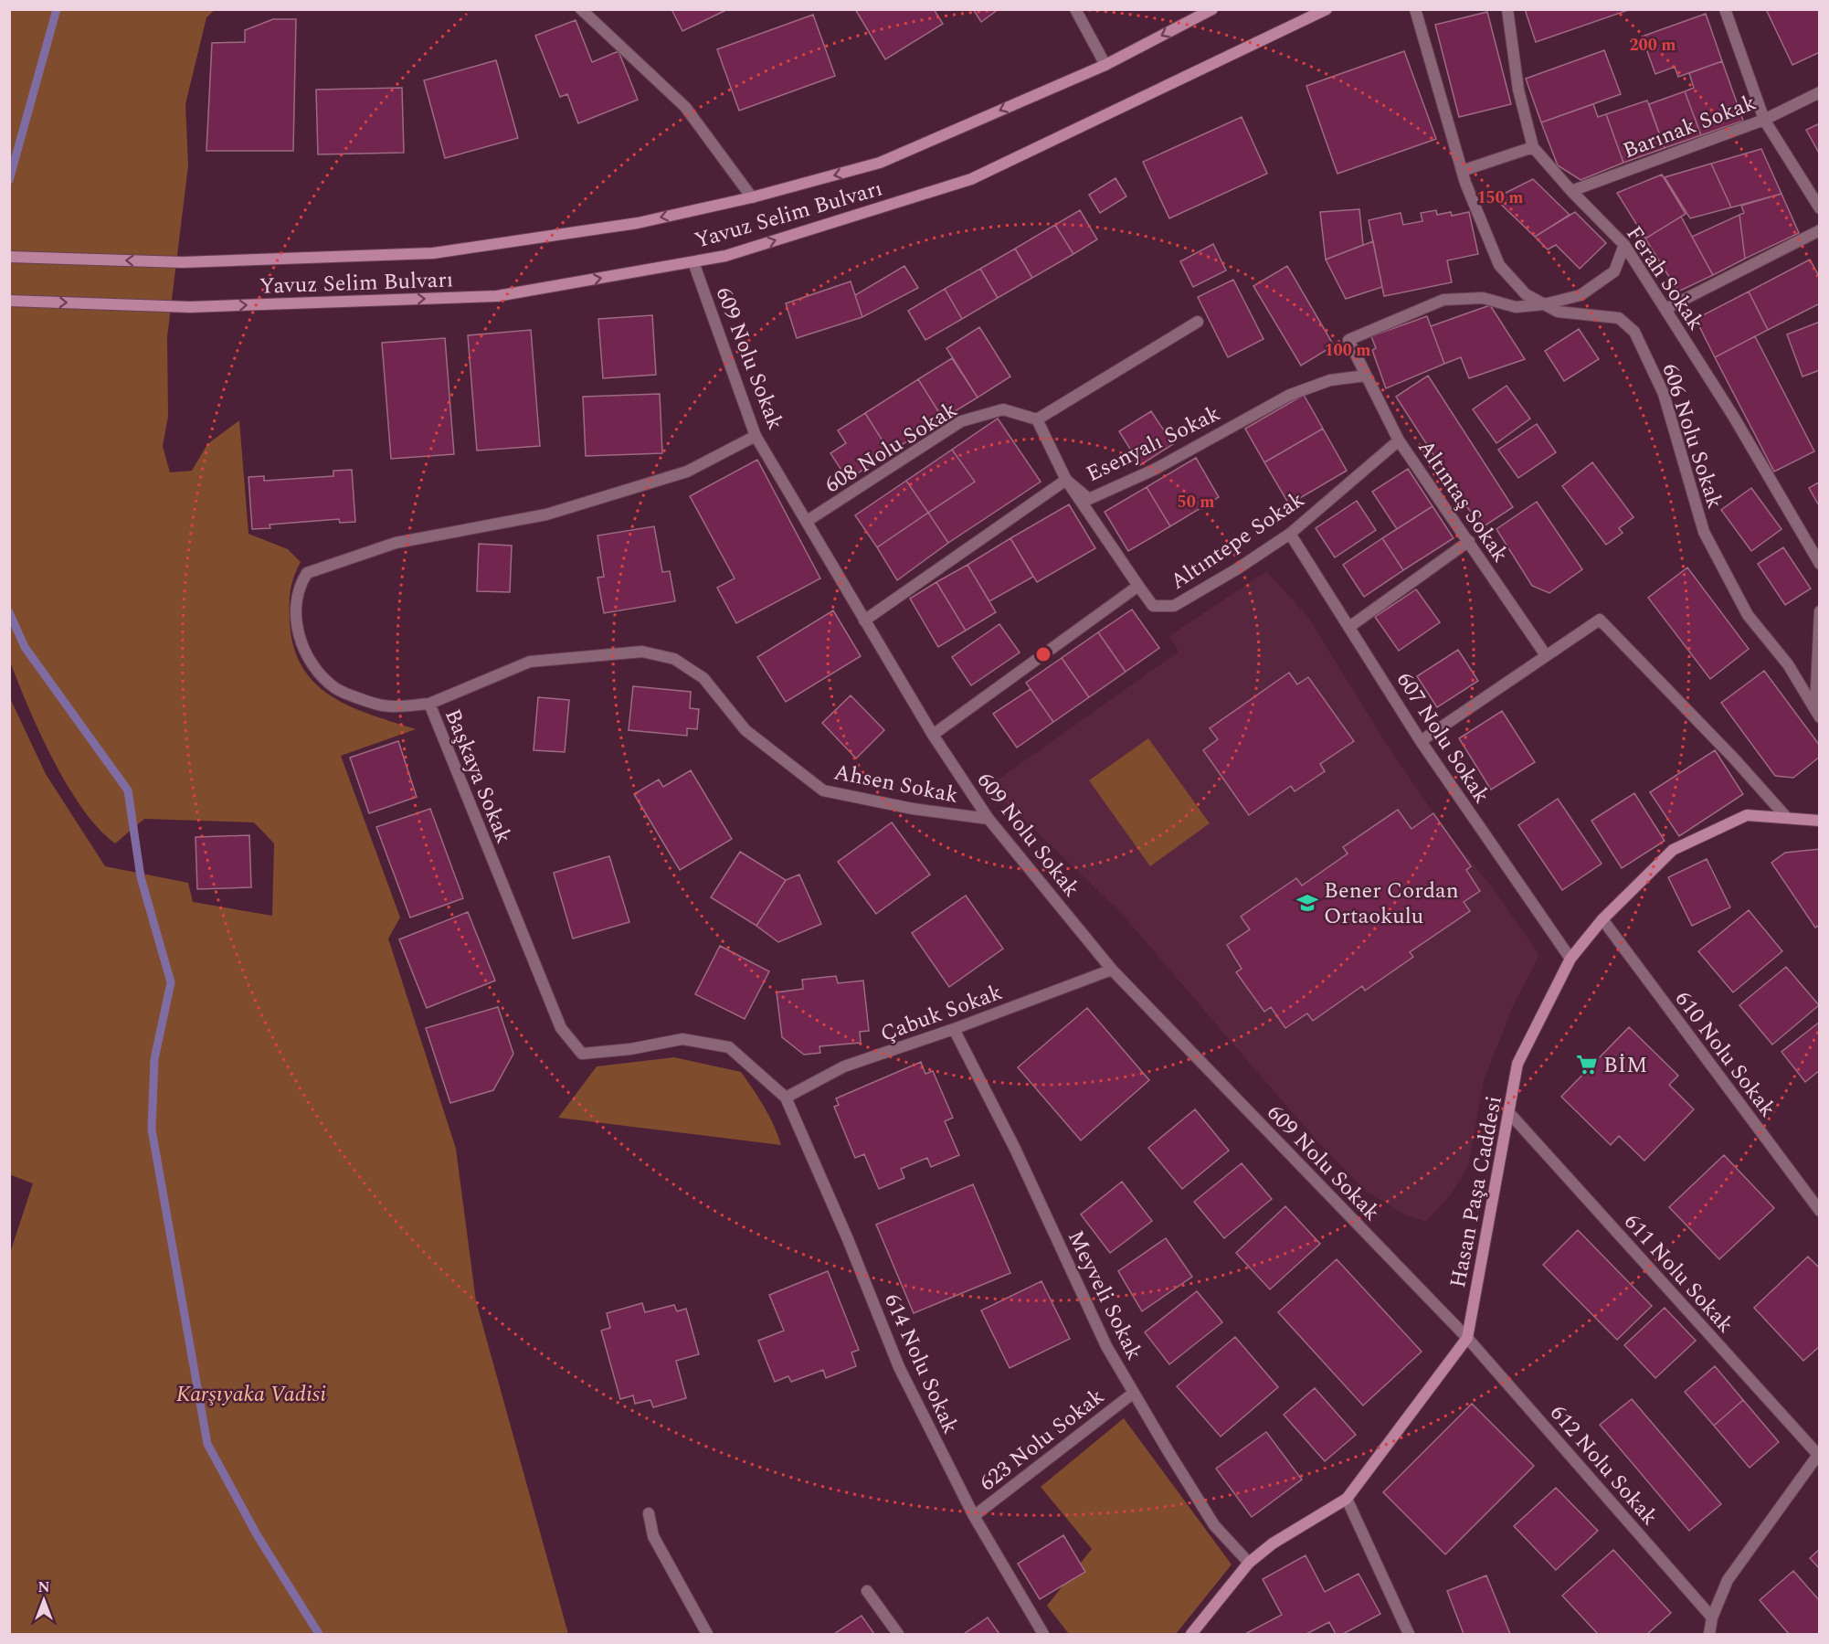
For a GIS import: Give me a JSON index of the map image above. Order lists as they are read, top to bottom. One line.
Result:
{"streets":{"main road":["Yavuz Selim Bulvarı","Hasan Paşa Caddesi"],"street":["Barınak Sokak","Ferah Sokak","609 Nolu Sokak","606 Nolu Sokak","Esenyalı Sokak","608 Nolu Sokak","Altıntaş Sokak","Altıntepe Sokak","607 Nolu Sokak","Başkaya Sokak","Ahsen Sokak","Çabuk Sokak","610 Nolu Sokak","611 Nolu Sokak","Meyveli Sokak","614 Nolu Sokak","623 Nolu Sokak","612 Nolu Sokak"]},"crossings":[["Barınak Sokak","Ferah Sokak"],["Yavuz Selim Bulvarı","609 Nolu Sokak"],["Ferah Sokak","Altıntaş Sokak"],["609 Nolu Sokak","Esenyalı Sokak"],["609 Nolu Sokak","608 Nolu Sokak"],["609 Nolu Sokak","Altıntepe Sokak"],["609 Nolu Sokak","Başkaya Sokak"],["609 Nolu Sokak","Ahsen Sokak"],["609 Nolu Sokak","Çabuk Sokak"],["609 Nolu Sokak","Hasan Paşa Caddesi"],["609 Nolu Sokak","612 Nolu Sokak"],["606 Nolu Sokak","Altıntaş Sokak"],["Esenyalı Sokak","Altıntaş Sokak"],["Altıntaş Sokak","Altıntepe Sokak"],["Altıntepe Sokak","607 Nolu Sokak"],["607 Nolu Sokak","Hasan Paşa Caddesi"],["Başkaya Sokak","Ahsen Sokak"],["Başkaya Sokak","Çabuk Sokak"],["Başkaya Sokak","614 Nolu Sokak"],["Çabuk Sokak","Meyveli Sokak"],["Çabuk Sokak","614 Nolu Sokak"],["610 Nolu Sokak","Hasan Paşa Caddesi"],["Hasan Paşa Caddesi","611 Nolu Sokak"],["Hasan Paşa Caddesi","Meyveli Sokak"],["Hasan Paşa Caddesi","612 Nolu Sokak"],["Meyveli Sokak","623 Nolu Sokak"],["614 Nolu Sokak","623 Nolu Sokak"]],"parks":["Karşıyaka Vadisi"],"places":{"school or university":["Bener Cordan Ortaokulu"],"supermarket":["BİM"]},"north":"top","rings":["200 m","150 m","100 m","50 m"]}
